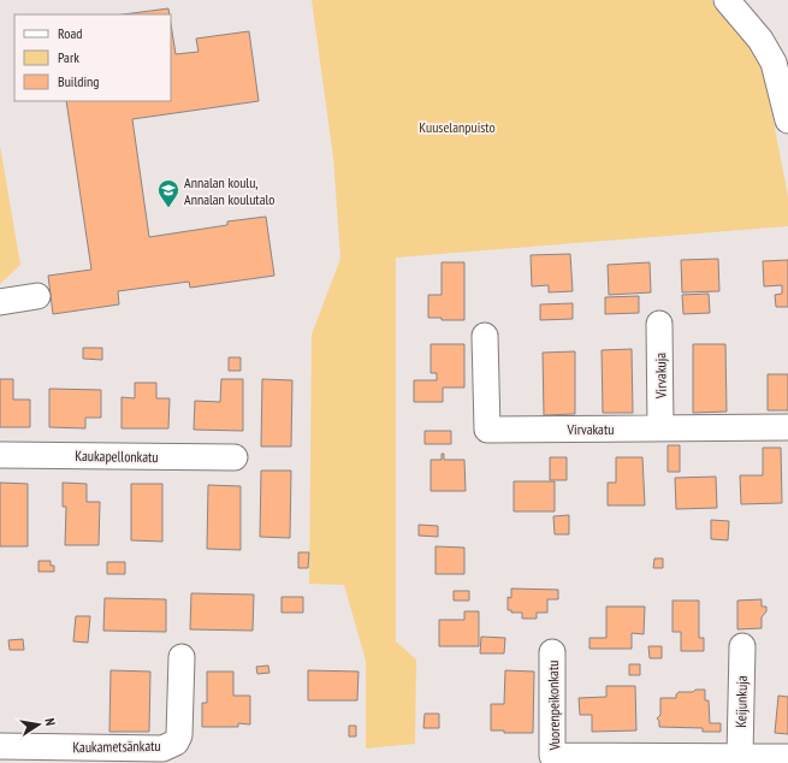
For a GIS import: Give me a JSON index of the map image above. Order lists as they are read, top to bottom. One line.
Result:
{"streets":{"street":["Virvakuja","Virvakatu","Kaukapellonkatu","Keijunkuja","Vuorenpeikonkatu","Kaukametsänkatu"]},"crossings":[["Virvakuja","Virvakatu"],["Keijunkuja","Vuorenpeikonkatu"]],"parks":["Kuuselanpuisto"],"places":{"school or university":["Annalan koulu, Annalan koulutalo"]},"legend":["Road","Park","Building"],"north":"right"}
